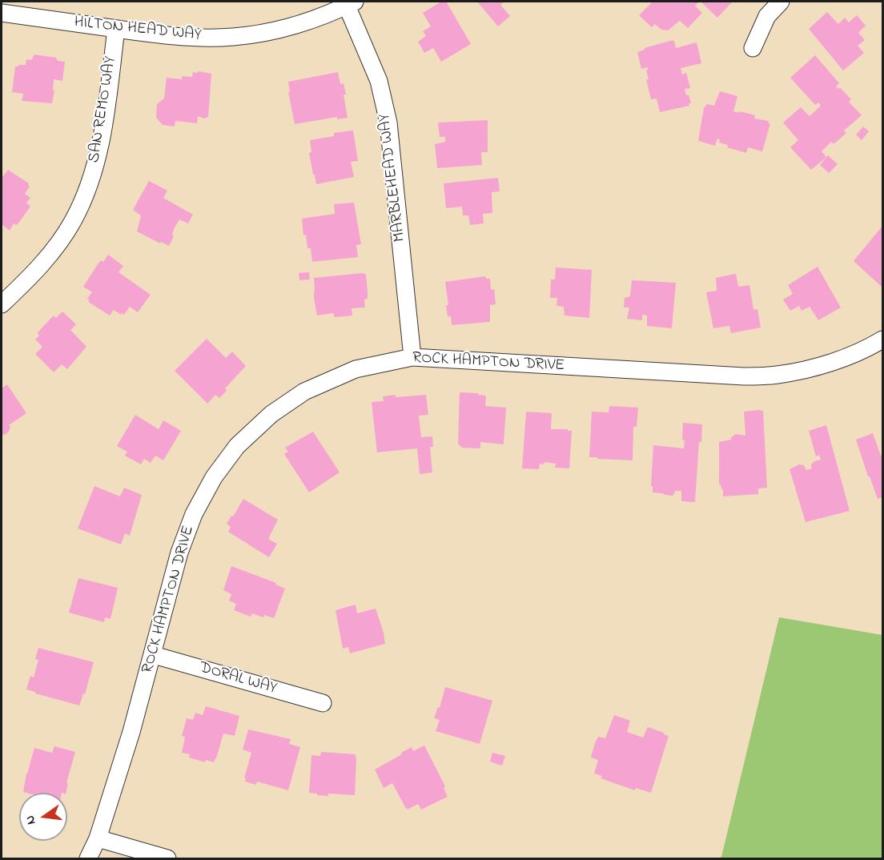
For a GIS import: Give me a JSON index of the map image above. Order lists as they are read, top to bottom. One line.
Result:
{"streets":{"street":["HILTON HEAD WAY","SAN REMO WAY","MARBLEHEAD WAY","ROCK HAMPTON DRIVE","DORAL WAY"]},"crossings":[["HILTON HEAD WAY","SAN REMO WAY"],["HILTON HEAD WAY","MARBLEHEAD WAY"],["MARBLEHEAD WAY","ROCK HAMPTON DRIVE"],["ROCK HAMPTON DRIVE","DORAL WAY"]],"north":"left"}
